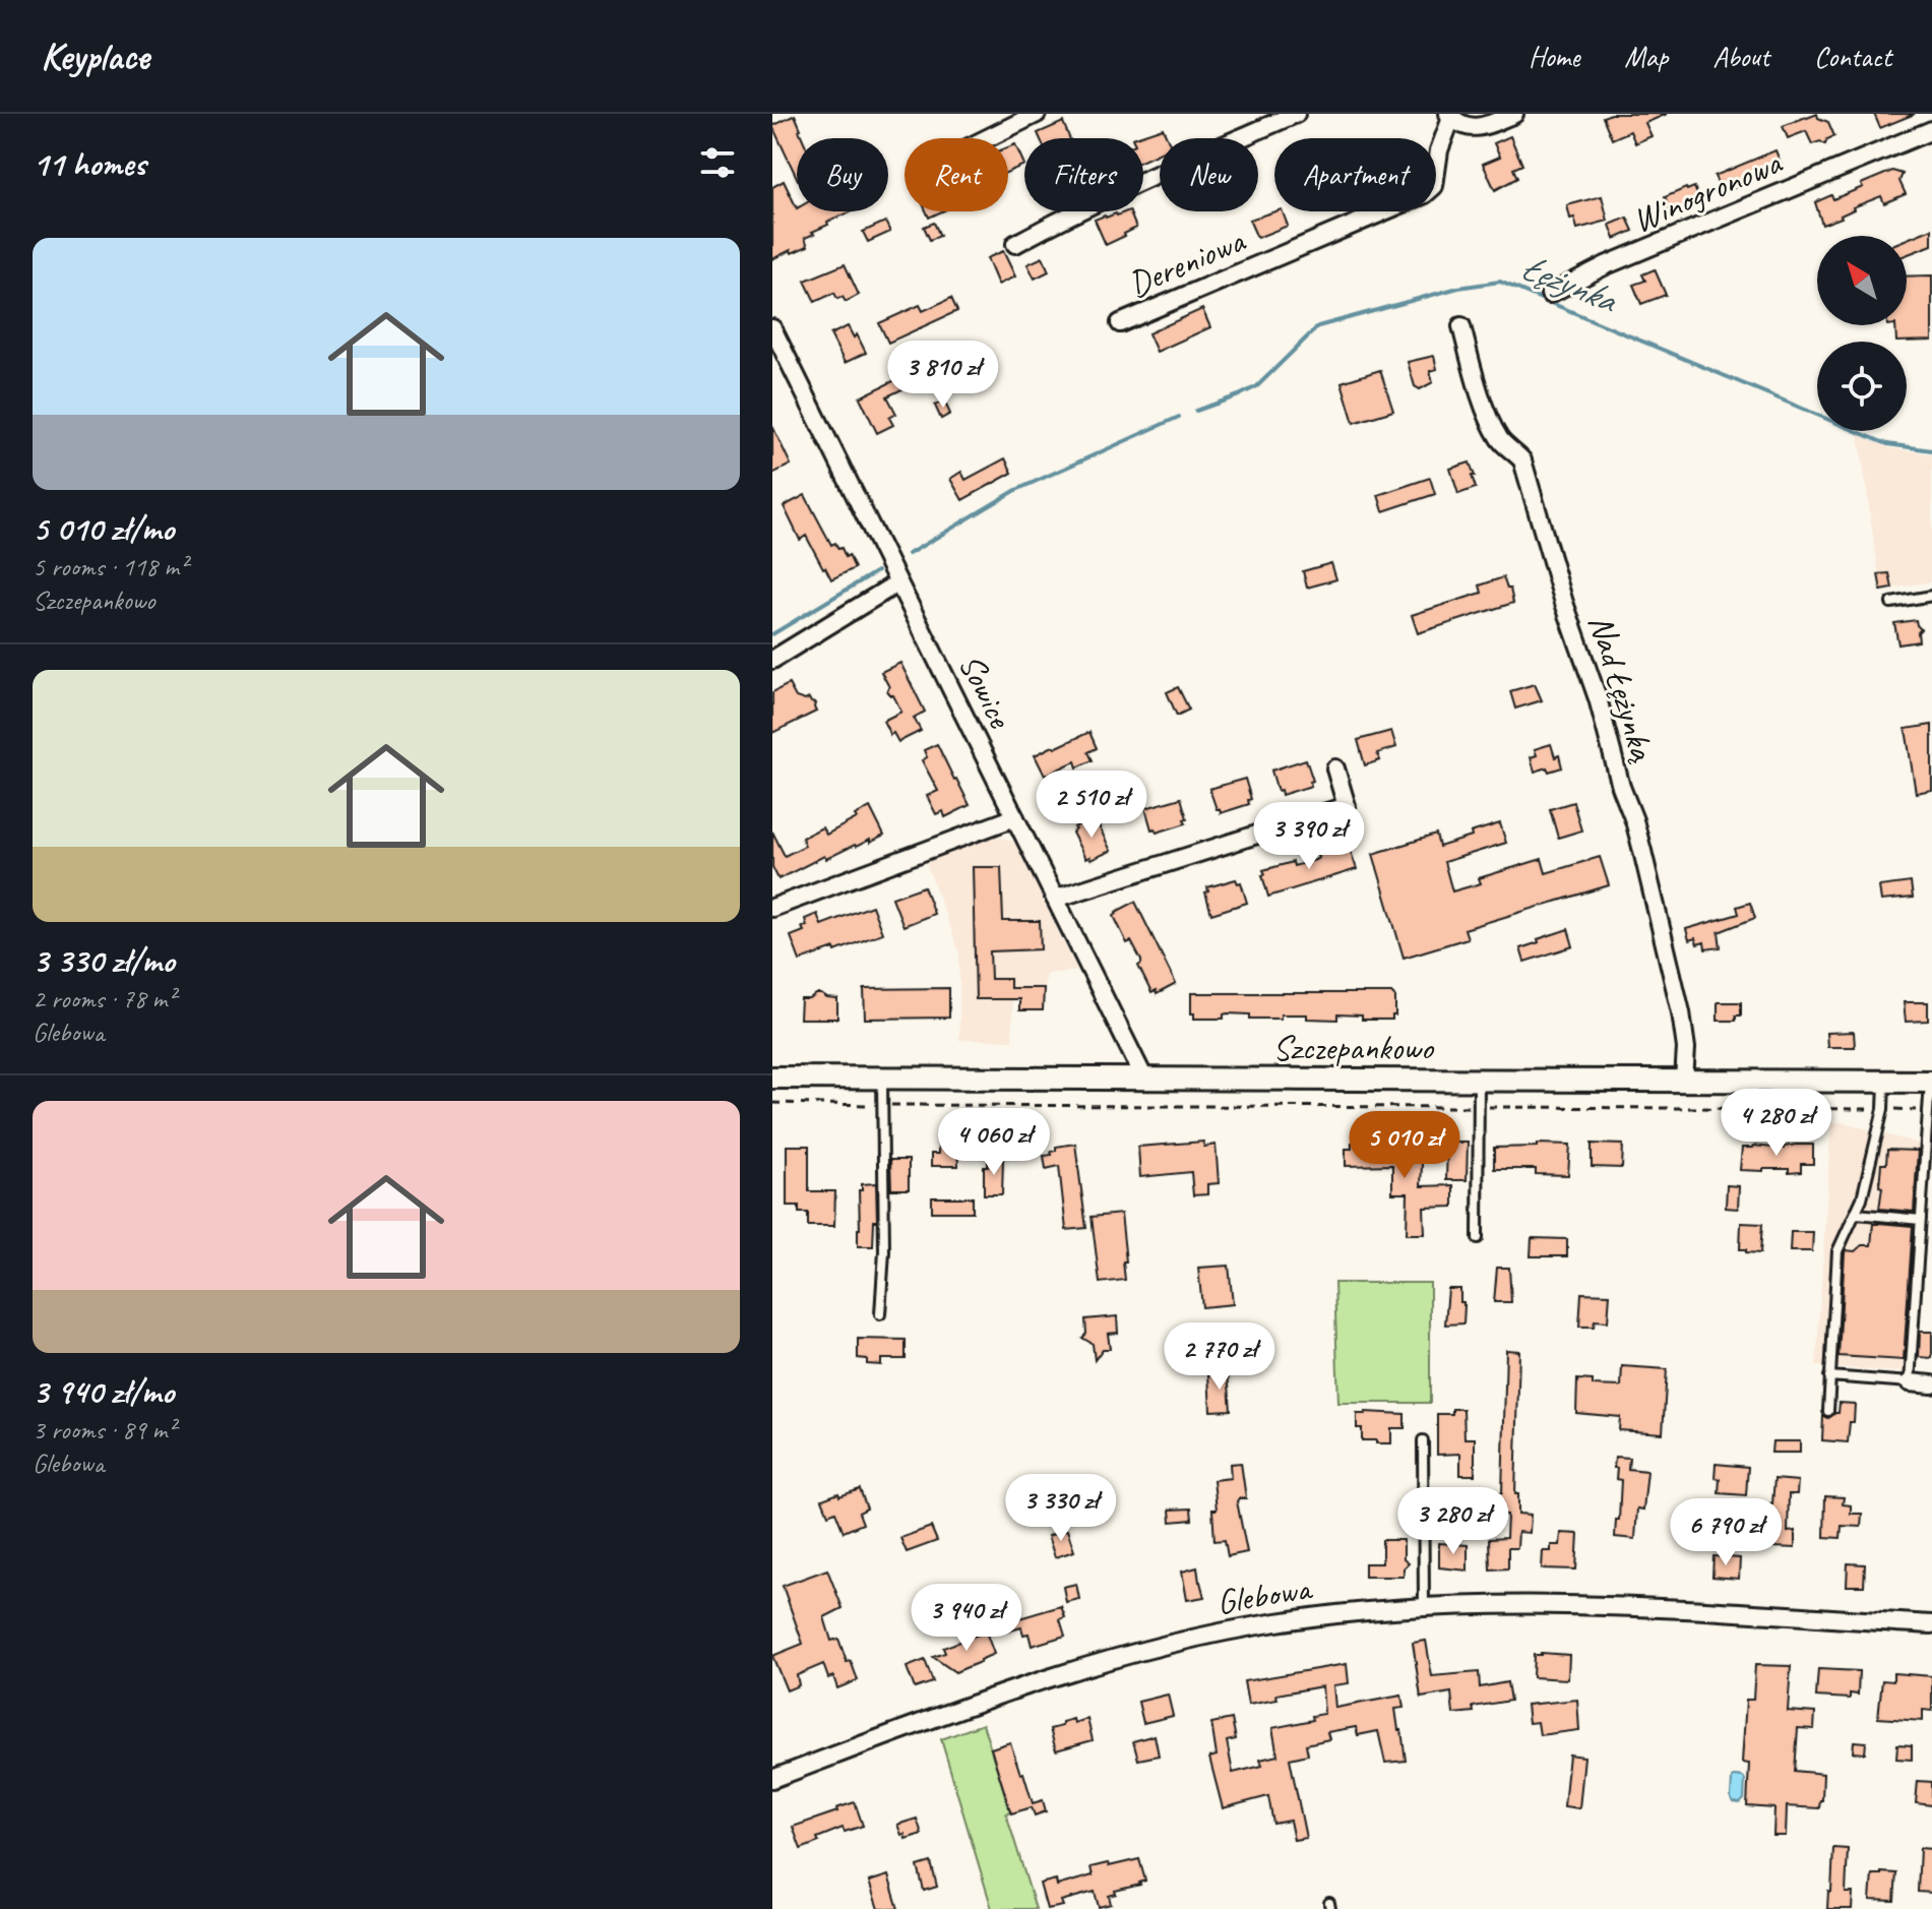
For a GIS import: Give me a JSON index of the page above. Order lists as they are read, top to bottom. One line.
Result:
{"streets":{"street":["Winogronowa","Dereniowa","Nad Łężynką","Sowice","Szczepankowo","Glebowa"]},"crossings":[["Nad Łężynką","Szczepankowo"],["Sowice","Szczepankowo"]],"water":["Łężynka"],"north":"top left","page":{"header":"Keyplace","nav":["Home","Map","About","Contact"],"heading":"11 homes","chip":["Buy","Rent","Filters","New","Apartment"],"list":[{"name":"5 010 zł/mo","note":"5 rooms · 118 m² · Szczepankowo"},{"name":"3 330 zł/mo","note":"2 rooms · 78 m² · Glebowa"},{"name":"3 940 zł/mo","note":"3 rooms · 89 m² · Glebowa"}],"price":["3 810 zł","2 510 zł","3 390 zł","4 280 zł","4 060 zł","5 010 zł","2 770 zł","3 330 zł","3 280 zł","6 790 zł","3 940 zł"]}}
